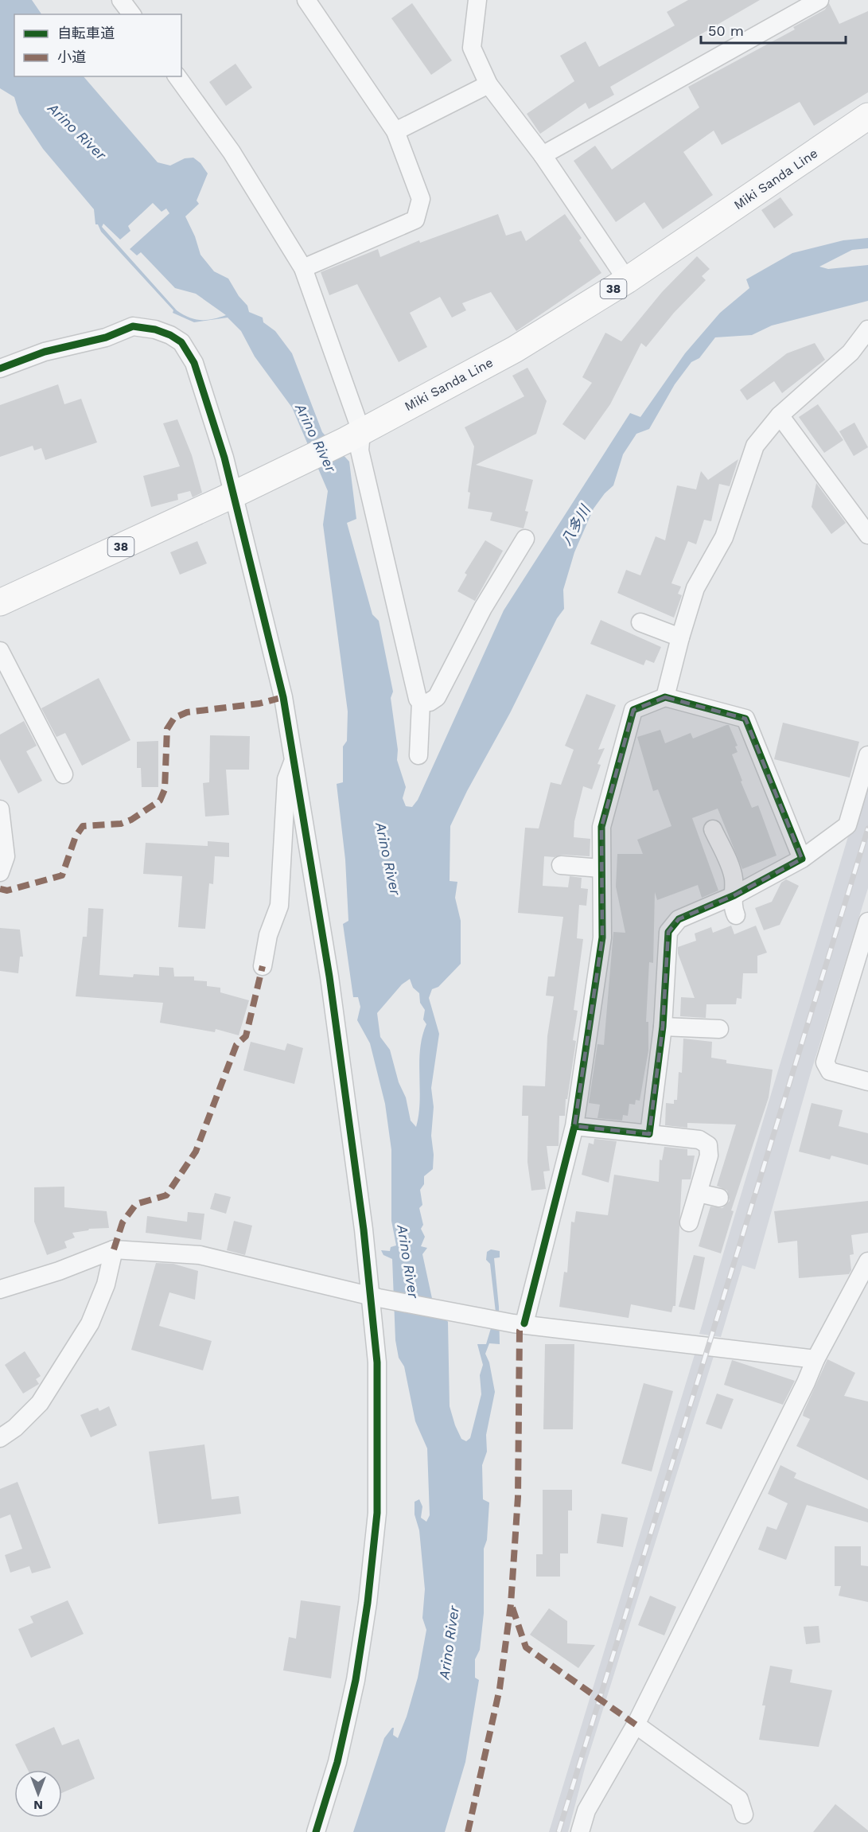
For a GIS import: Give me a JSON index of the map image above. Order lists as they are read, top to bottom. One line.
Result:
{"streets":{"main road":["Miki Sanda Line","38"]},"water":["Arino River","八多川"],"legend":["自転車道","小道"],"scale_bar":"50 m","north":"bottom"}
